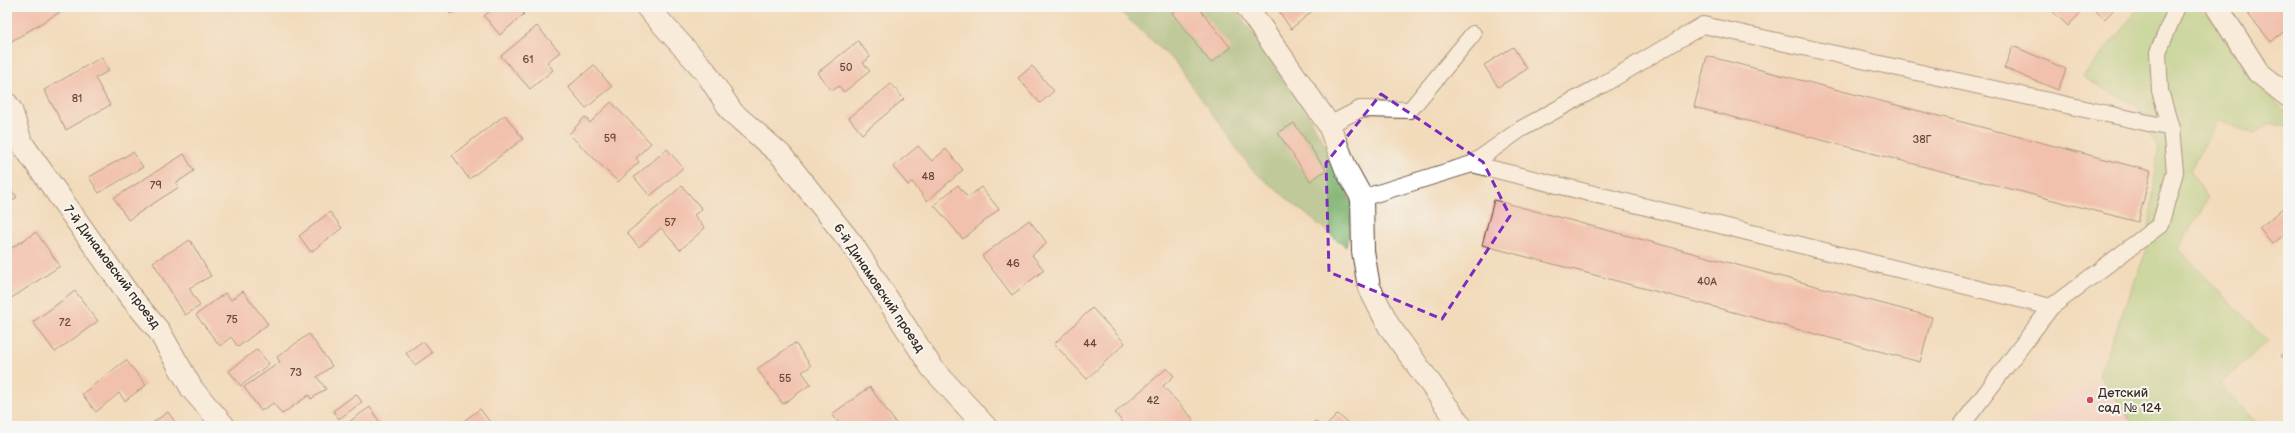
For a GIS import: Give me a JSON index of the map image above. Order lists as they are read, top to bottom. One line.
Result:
{"streets":{"street":["7-й Динамовский проезд","6-й Динамовский проезд"]},"places":["Детский сад № 124"],"house_numbers":["61","50","81","59","38Г","48","79","57","46","40А","75","72","44","73","55","42"]}
